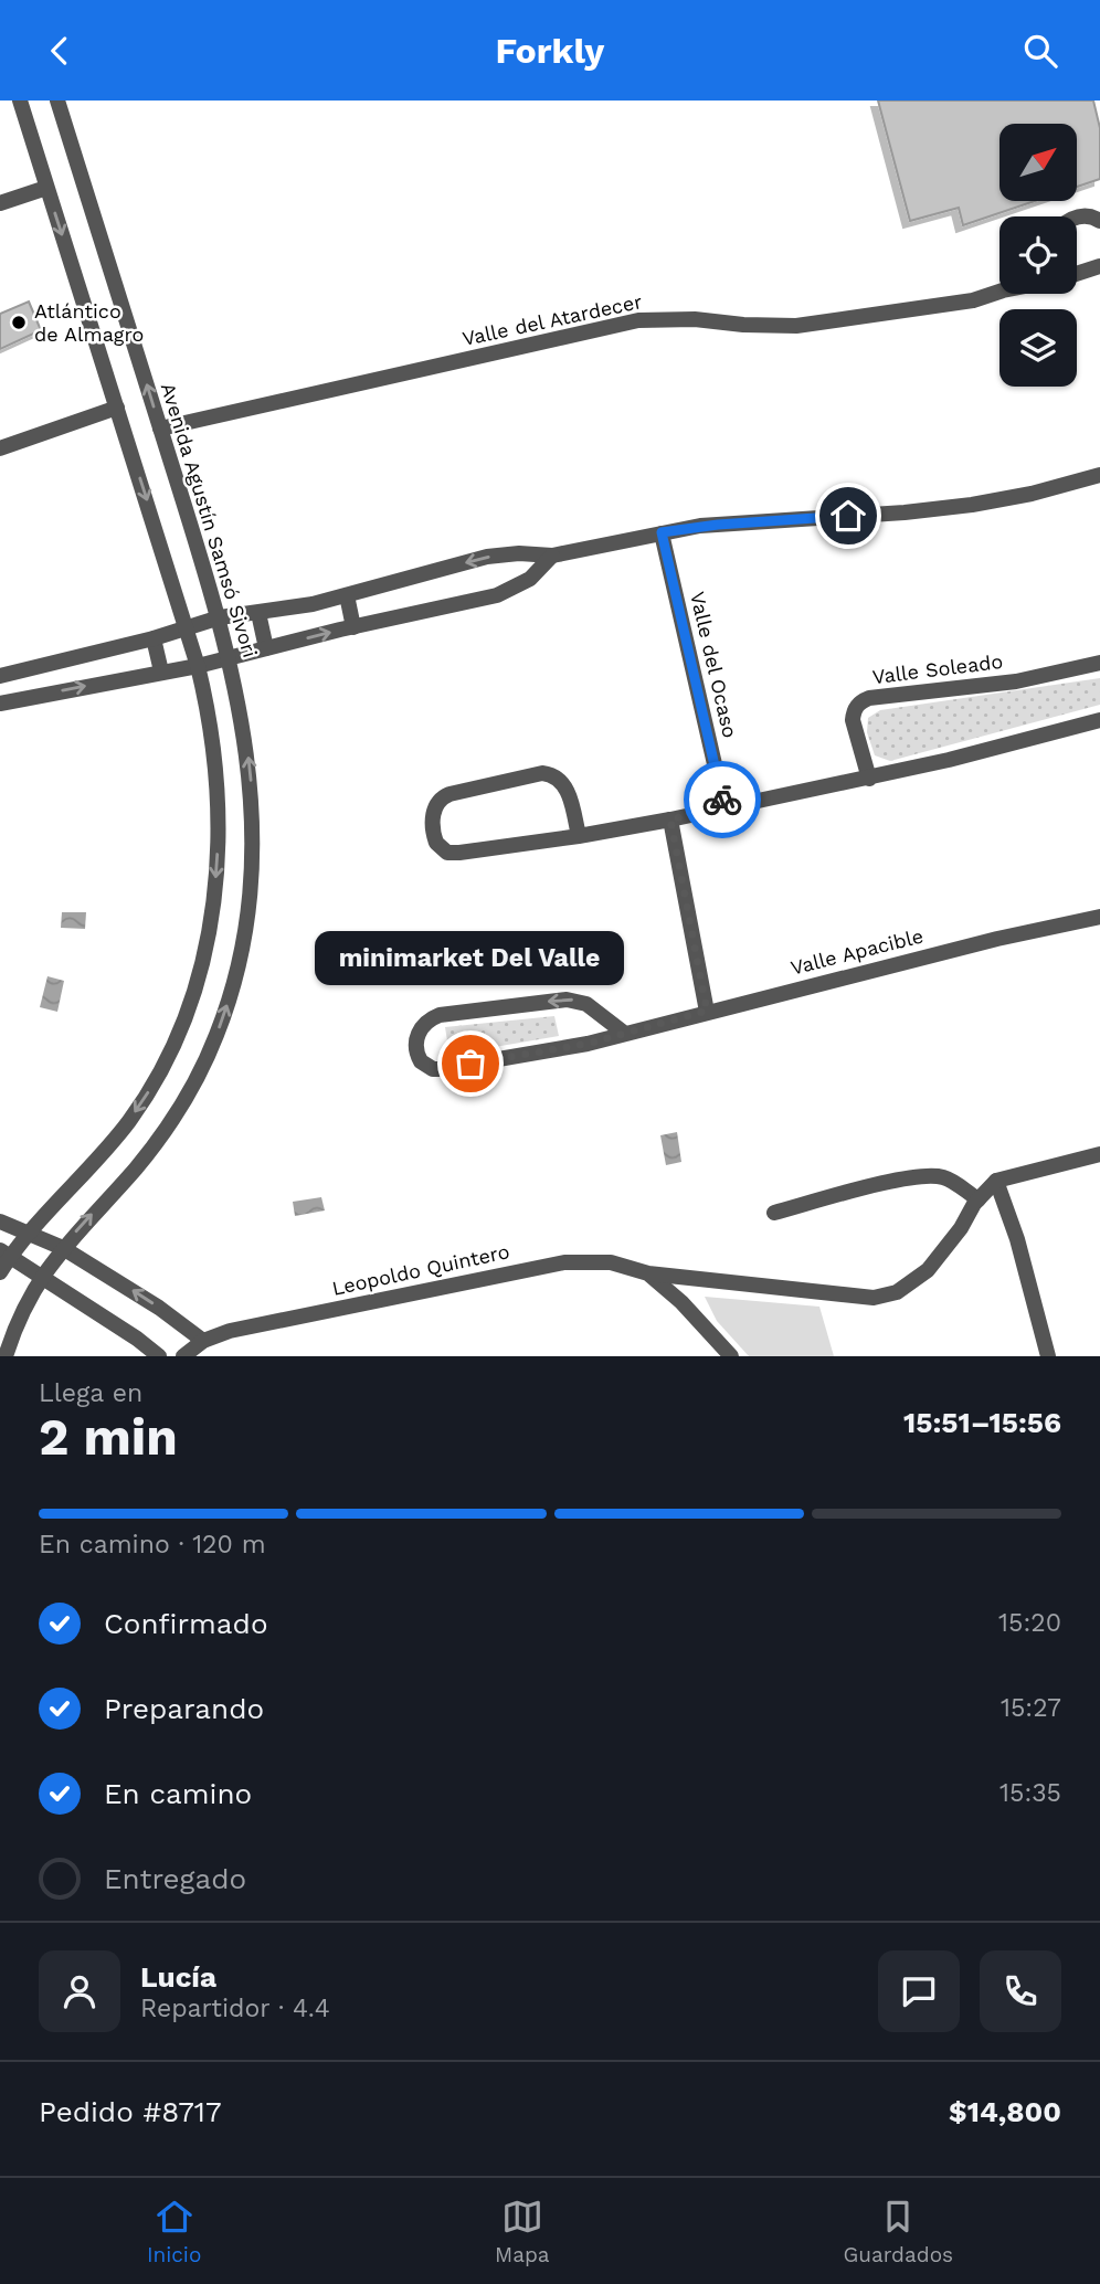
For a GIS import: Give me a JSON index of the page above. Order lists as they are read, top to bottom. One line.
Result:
{"streets":{"street":["Valle del Atardecer","Avenida Agustín Samsó Sivori","Valle del Ocaso","Valle Soleado","Valle Apacible","Leopoldo Quintero"]},"crossings":[["Valle del Atardecer","Avenida Agustín Samsó Sivori"]],"places":["Atlántico de Almagro","minimarket Del Valle"],"north":"top right","page":{"header":"Forkly","bubble":"minimarket Del Valle","heading":["2 min","Llega en","15:51–15:56"],"panel":["Lucía","Repartidor · 4.4","Pedido #8717","$14,800"],"bar":"En camino · 120 m","list":[["Confirmado","15:20"],["Preparando","15:27"],["En camino","15:35"],"Entregado"],"tabs":["Inicio","Mapa","Guardados"]}}
